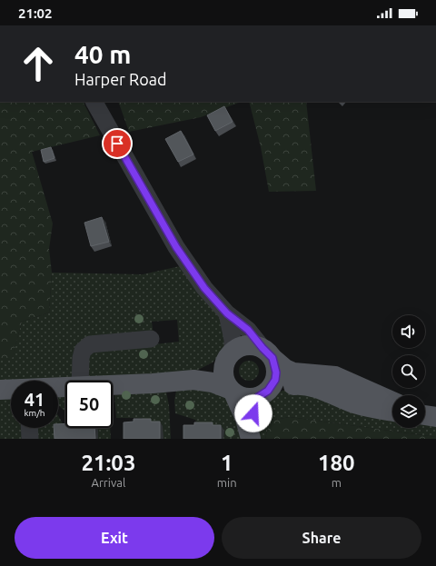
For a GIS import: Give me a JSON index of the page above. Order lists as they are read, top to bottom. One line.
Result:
{"page":{"status":"21:02","turn":["40 m","Harper Road"],"speed":"41 km/h","limit":"50","eta":["21:03","Arrival","1","min","180","m"],"buttons":["Exit","Share"]}}
